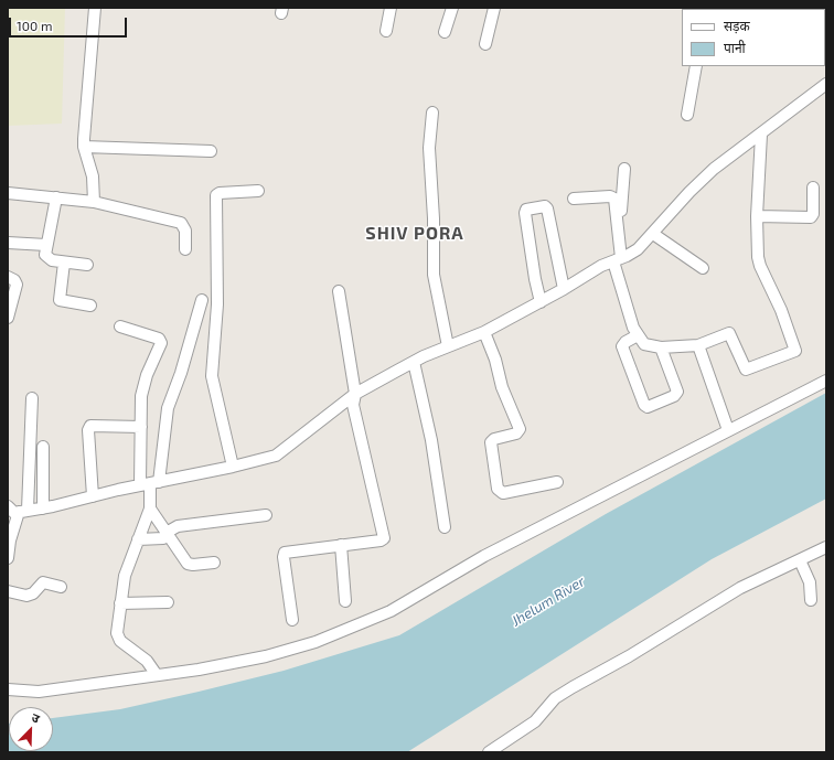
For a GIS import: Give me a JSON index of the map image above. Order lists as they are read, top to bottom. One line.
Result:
{"districts":["SHIV PORA"],"water":["Jhelum River"],"legend":["सड़क","पानी"],"scale_bar":"100 m","north":"top right"}
